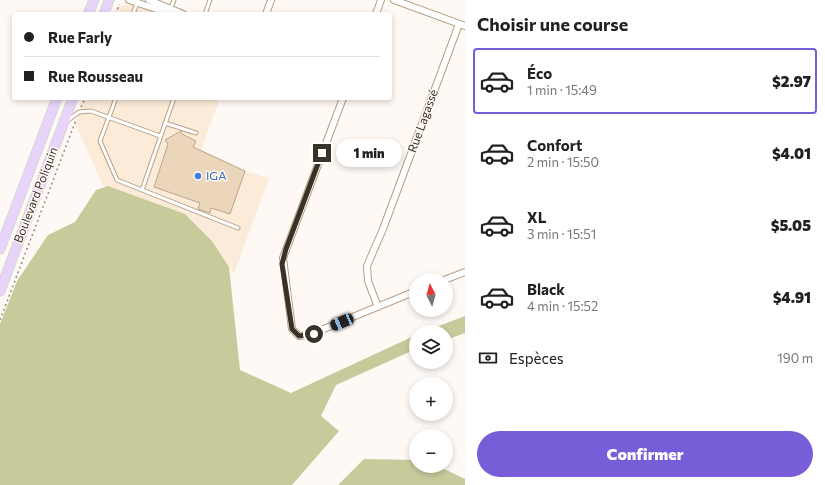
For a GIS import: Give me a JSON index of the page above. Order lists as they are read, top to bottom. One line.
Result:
{"streets":{"main road":["Boulevard Poliquin"],"street":["Rue Lagassé"]},"places":["IGA"],"north":"top","page":{"heading":"Choisir une course","banner":["Rue Farly","Rue Rousseau"],"list":[{"name":"Éco","note":"1 min · 15:49","value":"$2.97"},{"name":"Confort","note":"2 min · 15:50","value":"$4.01"},{"name":"XL","note":"3 min · 15:51","value":"$5.05"},{"name":"Black","note":"4 min · 15:52","value":"$4.91"}],"bubble":"1 min","map_buttons":["+","−"],"pay":["Espèces","190 m"],"buttons":"Confirmer"}}
